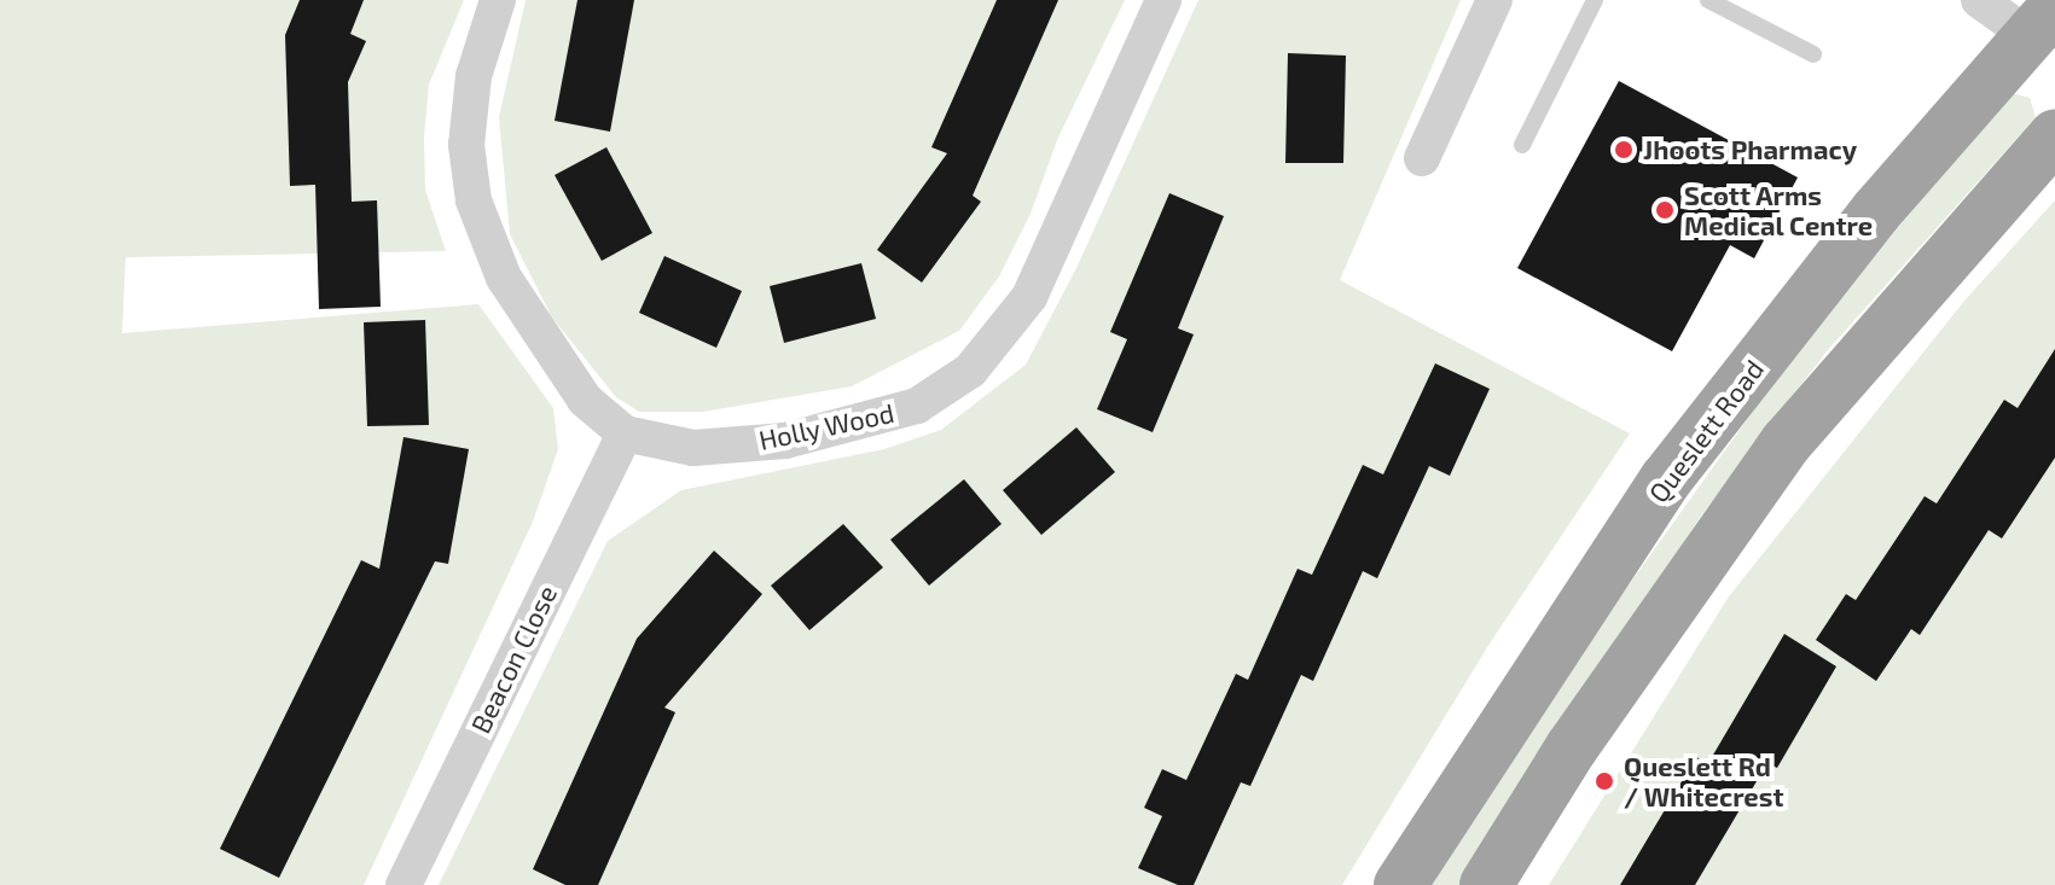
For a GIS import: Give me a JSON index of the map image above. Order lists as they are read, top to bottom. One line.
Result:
{"streets":{"highway":["Queslett Road"],"street":["Holly Wood","Beacon Close"]},"crossings":[["Holly Wood","Beacon Close"]],"places":["Jhoots Pharmacy","Scott Arms Medical Centre","Queslett Rd / Whitecrest"]}
